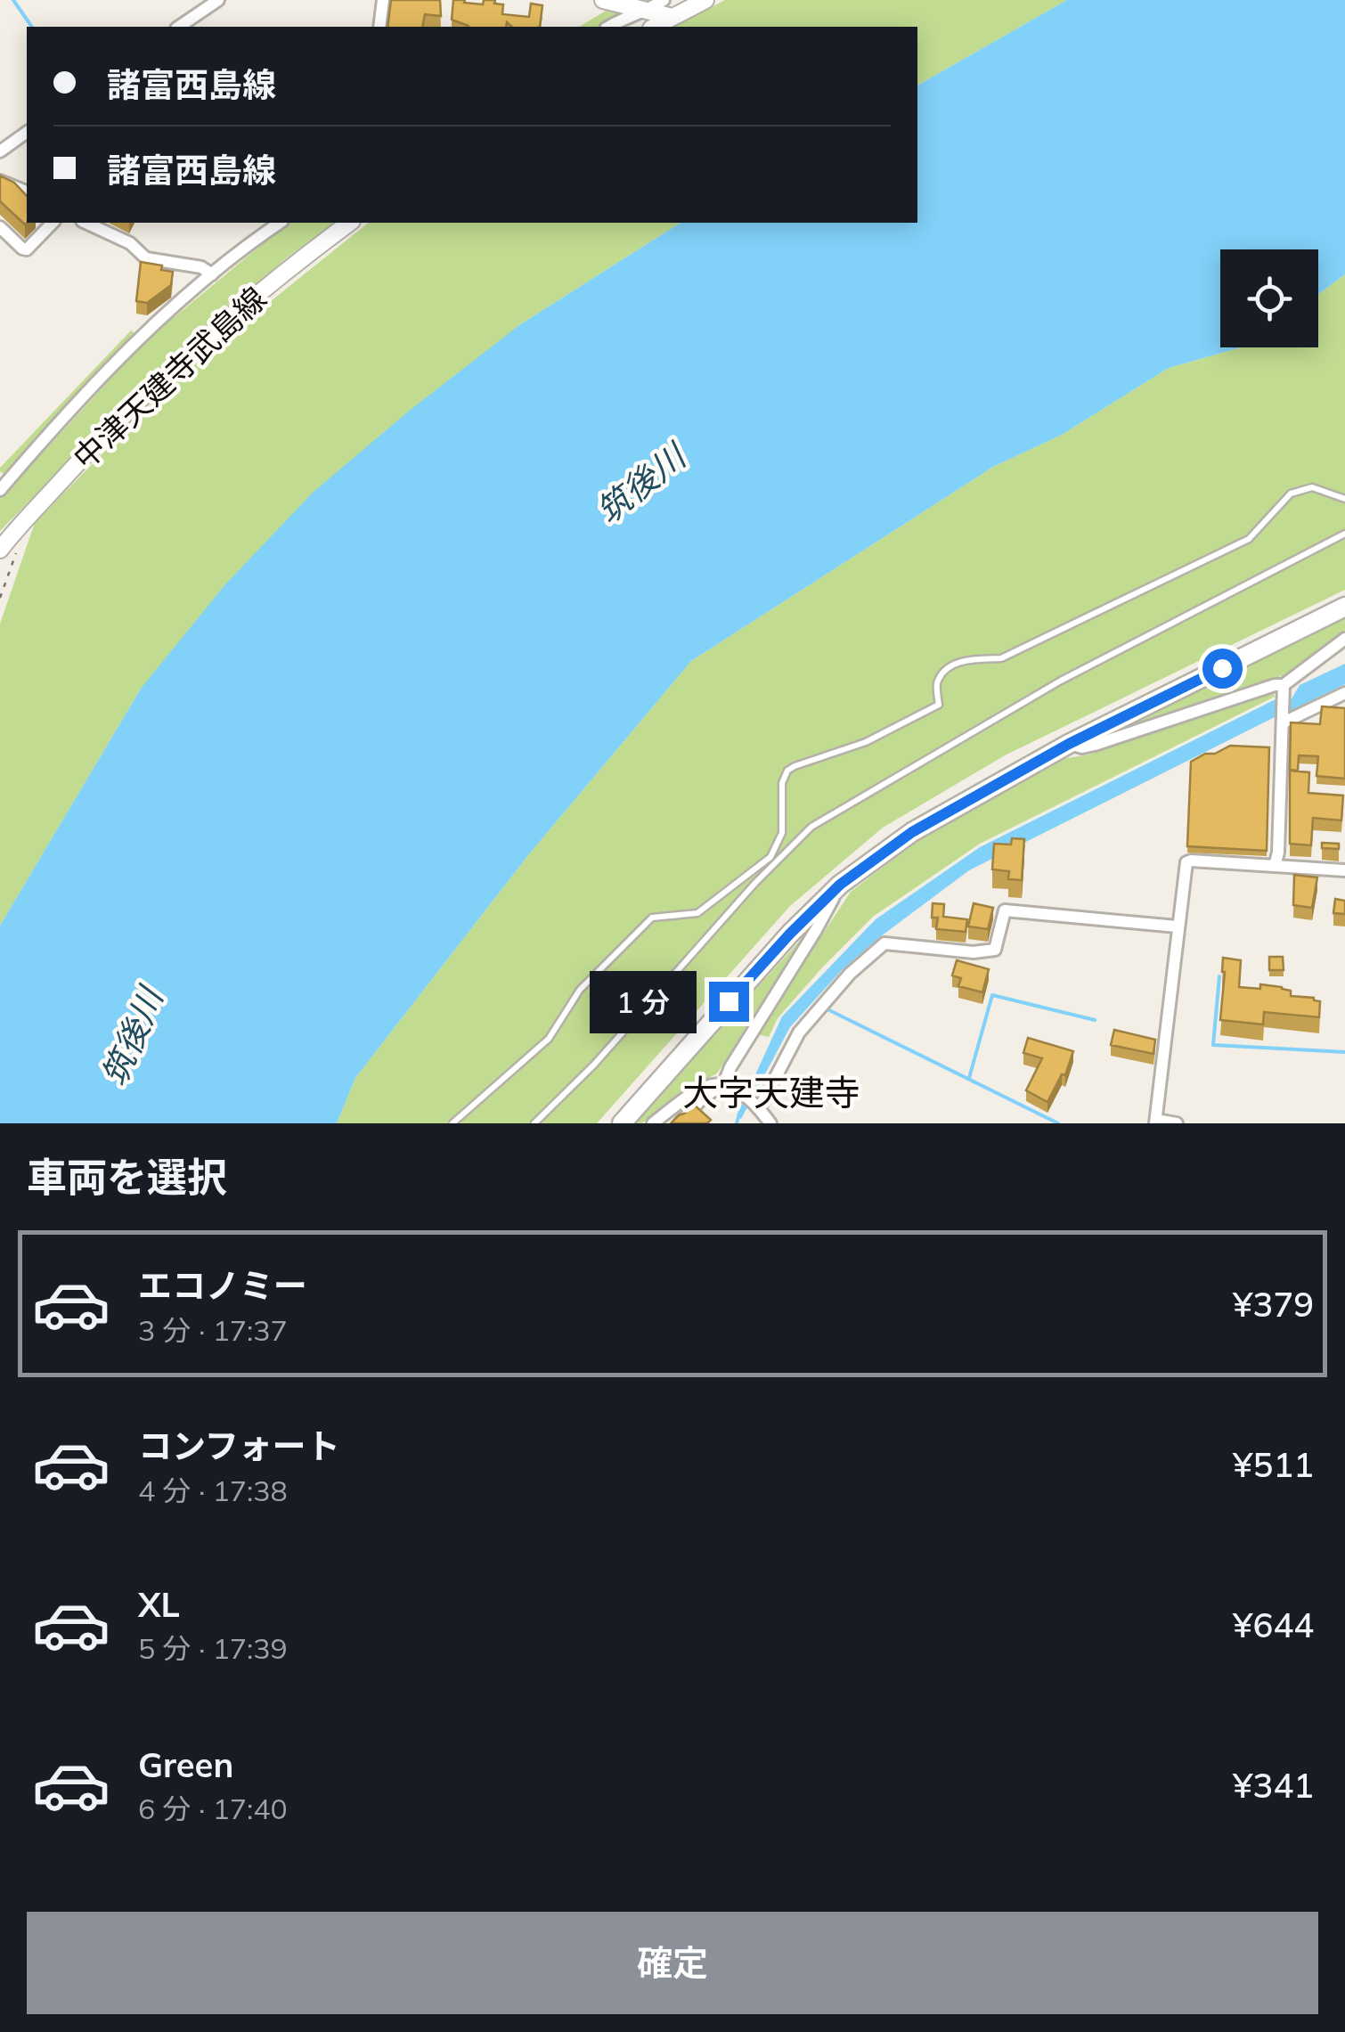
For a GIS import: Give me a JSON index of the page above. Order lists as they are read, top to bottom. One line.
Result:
{"streets":{"main road":["中津天建寺武島線"]},"districts":["大字天建寺"],"water":["筑後川"],"page":{"banner":["諸富西島線","諸富西島線"],"bubble":"1 分","heading":"車両を選択","list":[{"name":"エコノミー","note":"3 分 · 17:37","value":"¥379"},{"name":"コンフォート","note":"4 分 · 17:38","value":"¥511"},{"name":"XL","note":"5 分 · 17:39","value":"¥644"},{"name":"Green","note":"6 分 · 17:40","value":"¥341"}],"buttons":"確定"}}
